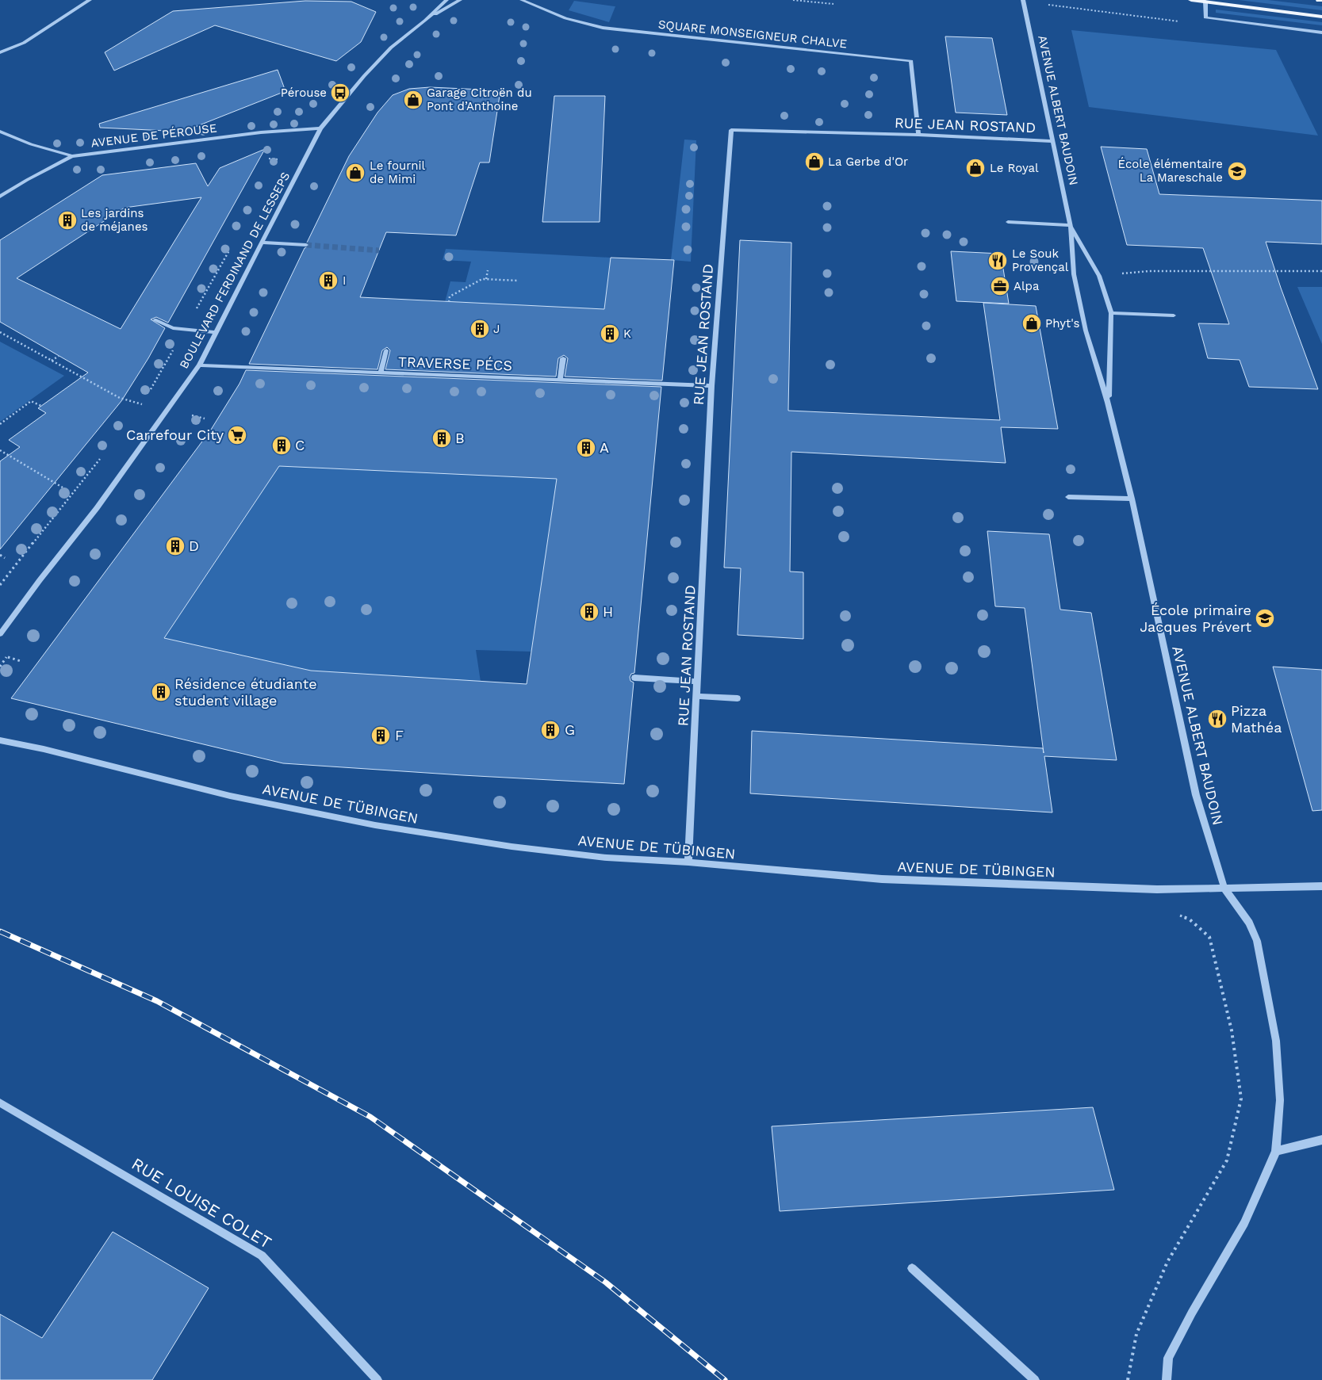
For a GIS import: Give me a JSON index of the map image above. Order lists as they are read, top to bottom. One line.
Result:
{"streets":{"street":["SQUARE MONSEIGNEUR CHALVE","AVENUE ALBERT BAUDOIN","RUE JEAN ROSTAND","AVENUE DE PÉROUSE","BOULEVARD FERDINAND DE LESSEPS","TRAVERSE PÉCS","AVENUE DE TÜBINGEN","RUE LOUISE COLET"]},"crossings":[["SQUARE MONSEIGNEUR CHALVE","RUE JEAN ROSTAND"],["AVENUE ALBERT BAUDOIN","RUE JEAN ROSTAND"],["AVENUE ALBERT BAUDOIN","AVENUE DE TÜBINGEN"],["RUE JEAN ROSTAND","TRAVERSE PÉCS"],["RUE JEAN ROSTAND","AVENUE DE TÜBINGEN"],["AVENUE DE PÉROUSE","BOULEVARD FERDINAND DE LESSEPS"],["BOULEVARD FERDINAND DE LESSEPS","TRAVERSE PÉCS"]],"places":{"bus stop":["Pérouse"],"shop":["Garage Citroën du Pont d’Anthoine","La Gerbe d'Or","Le Royal","Le fournil de Mimi","Phyt's"],"school or university":["École élémentaire La Mareschale","École primaire Jacques Prévert"],"building":["Les jardins de méjanes","I","J","K","B","C","A","D","H","Résidence étudiante student village","G","F"],"restaurant":["Le Souk Provençal","Pizza Mathéa"],"office":["Alpa"],"supermarket":["Carrefour City"]}}
